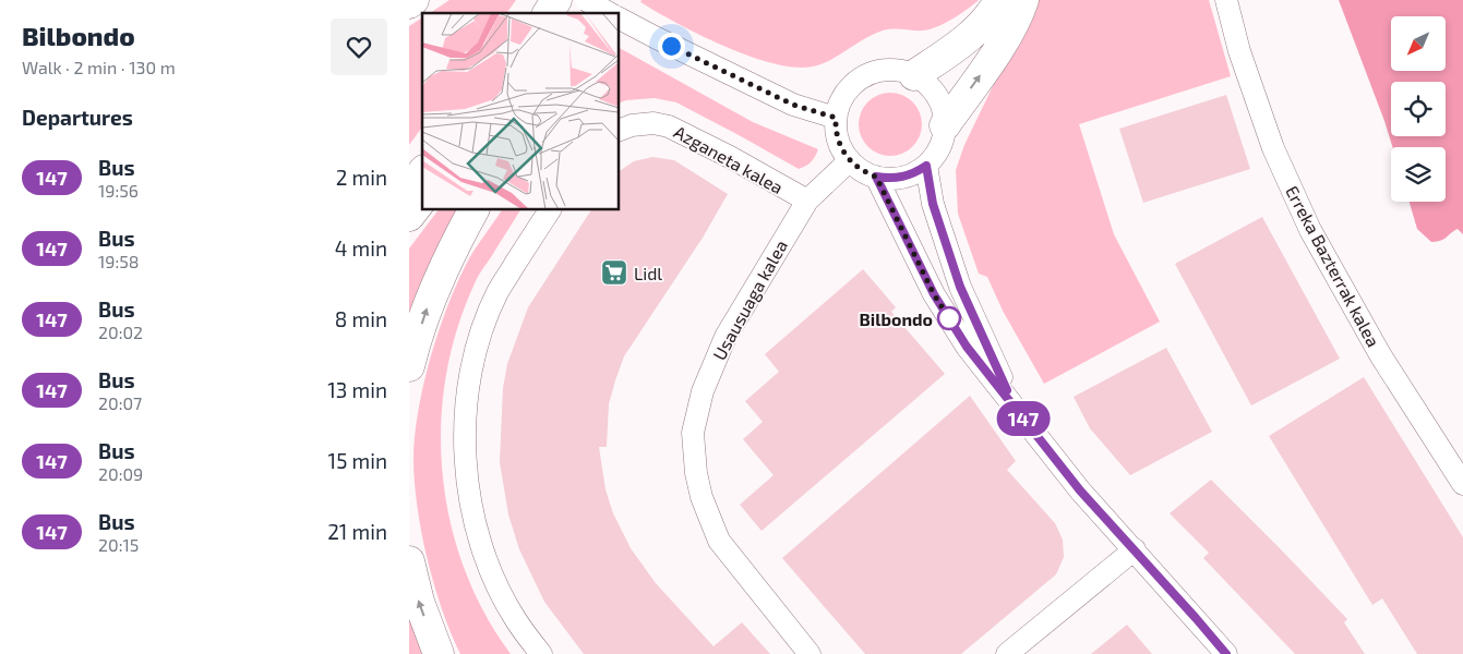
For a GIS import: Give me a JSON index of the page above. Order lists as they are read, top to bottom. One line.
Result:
{"streets":{"street":["Azganeta kalea","Erreka Bazterrak kalea","Usausuaga kalea"]},"crossings":[["Azganeta kalea","Usausuaga kalea"]],"places":{"supermarket":["Lidl"],"other":["Bilbondo"]},"lines":["bus line 147"],"north":"bottom left","page":{"heading":[["Bilbondo","Walk · 2 min · 130 m"],"Departures"],"on_map":"147","list":[{"mark":"147","name":"Bus","note":"19:56","value":"2 min"},{"mark":"147","name":"Bus","note":"19:58","value":"4 min"},{"mark":"147","name":"Bus","note":"20:02","value":"8 min"},{"mark":"147","name":"Bus","note":"20:07","value":"13 min"},{"mark":"147","name":"Bus","note":"20:09","value":"15 min"},{"mark":"147","name":"Bus","note":"20:15","value":"21 min"}]}}
